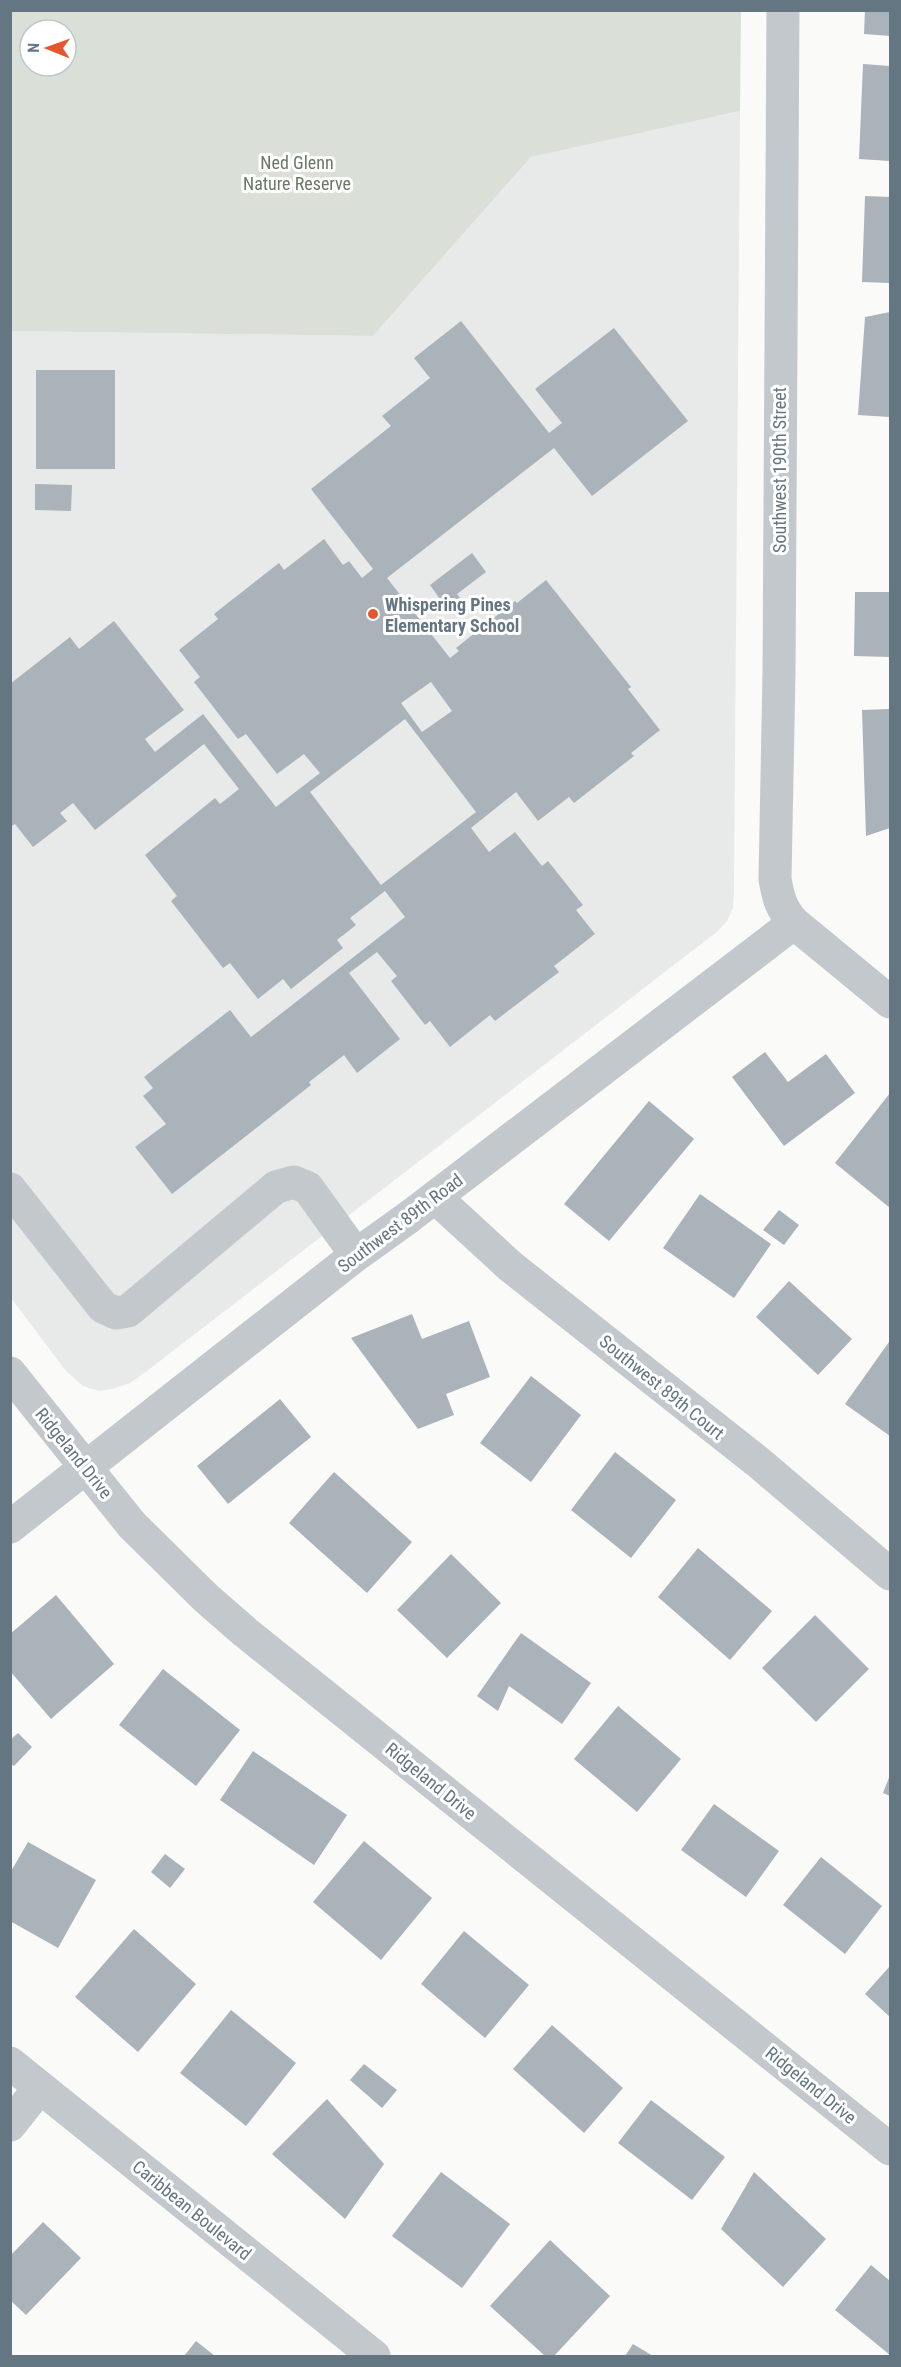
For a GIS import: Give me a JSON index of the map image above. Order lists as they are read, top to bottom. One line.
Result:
{"streets":{"street":["Southwest 190th Street","Southwest 89th Road","Southwest 89th Court","Ridgeland Drive","Caribbean Boulevard"]},"crossings":[["Southwest 190th Street","Southwest 89th Road"],["Southwest 89th Road","Southwest 89th Court"],["Southwest 89th Road","Ridgeland Drive"]],"parks":["Ned Glenn Nature Reserve"],"places":["Whispering Pines Elementary School"],"north":"left"}
